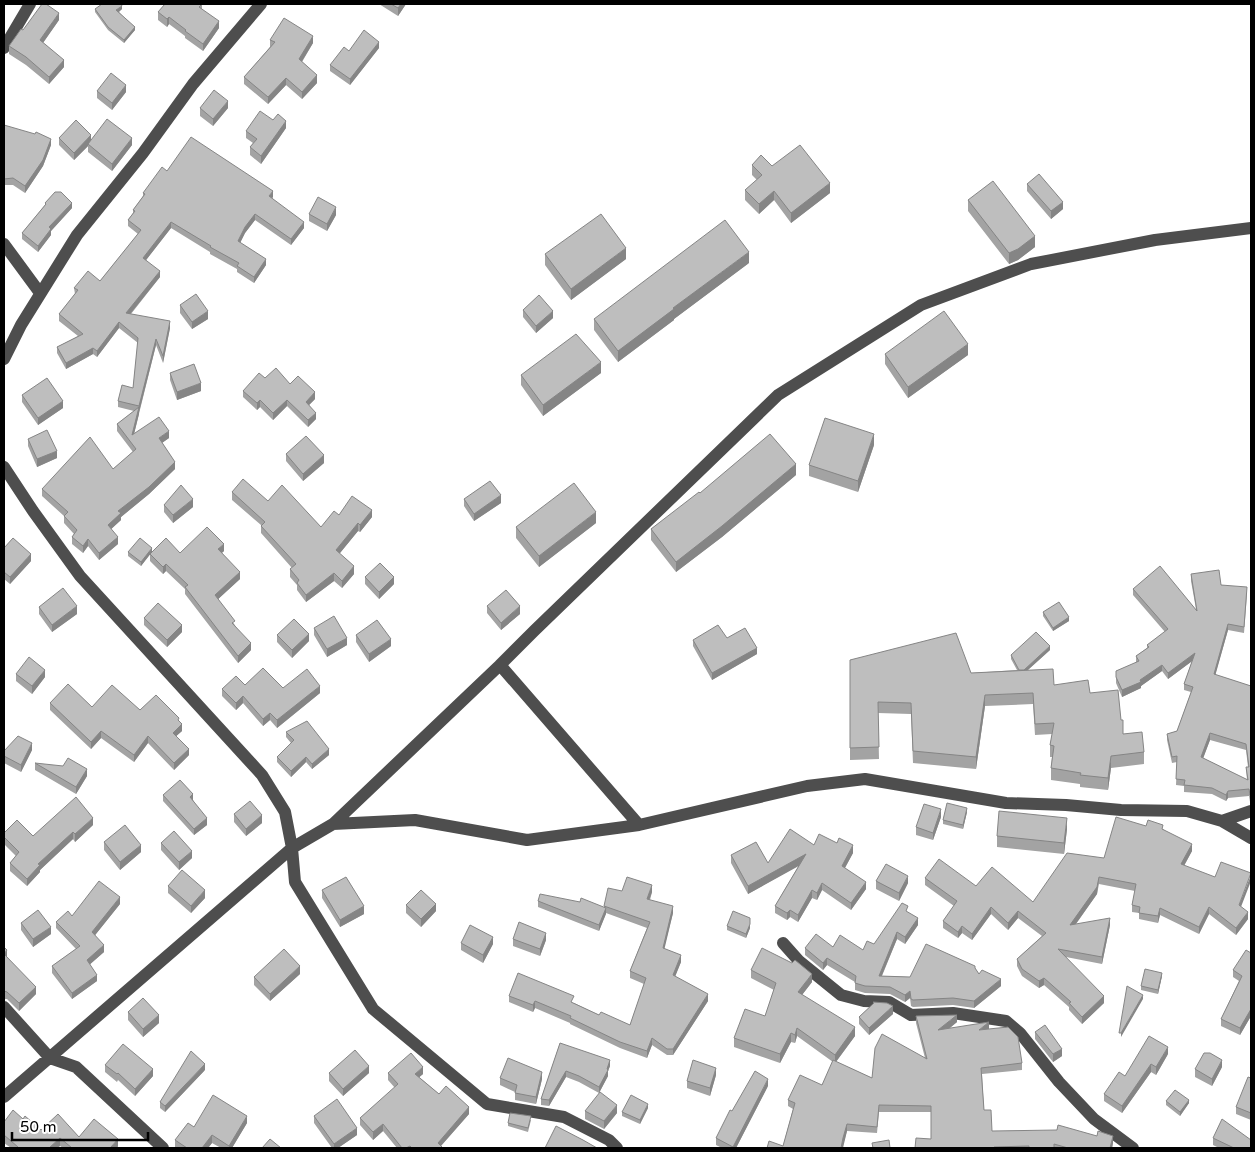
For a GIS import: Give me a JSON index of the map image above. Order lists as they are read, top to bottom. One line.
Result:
{"scale_bar":"50 m"}
